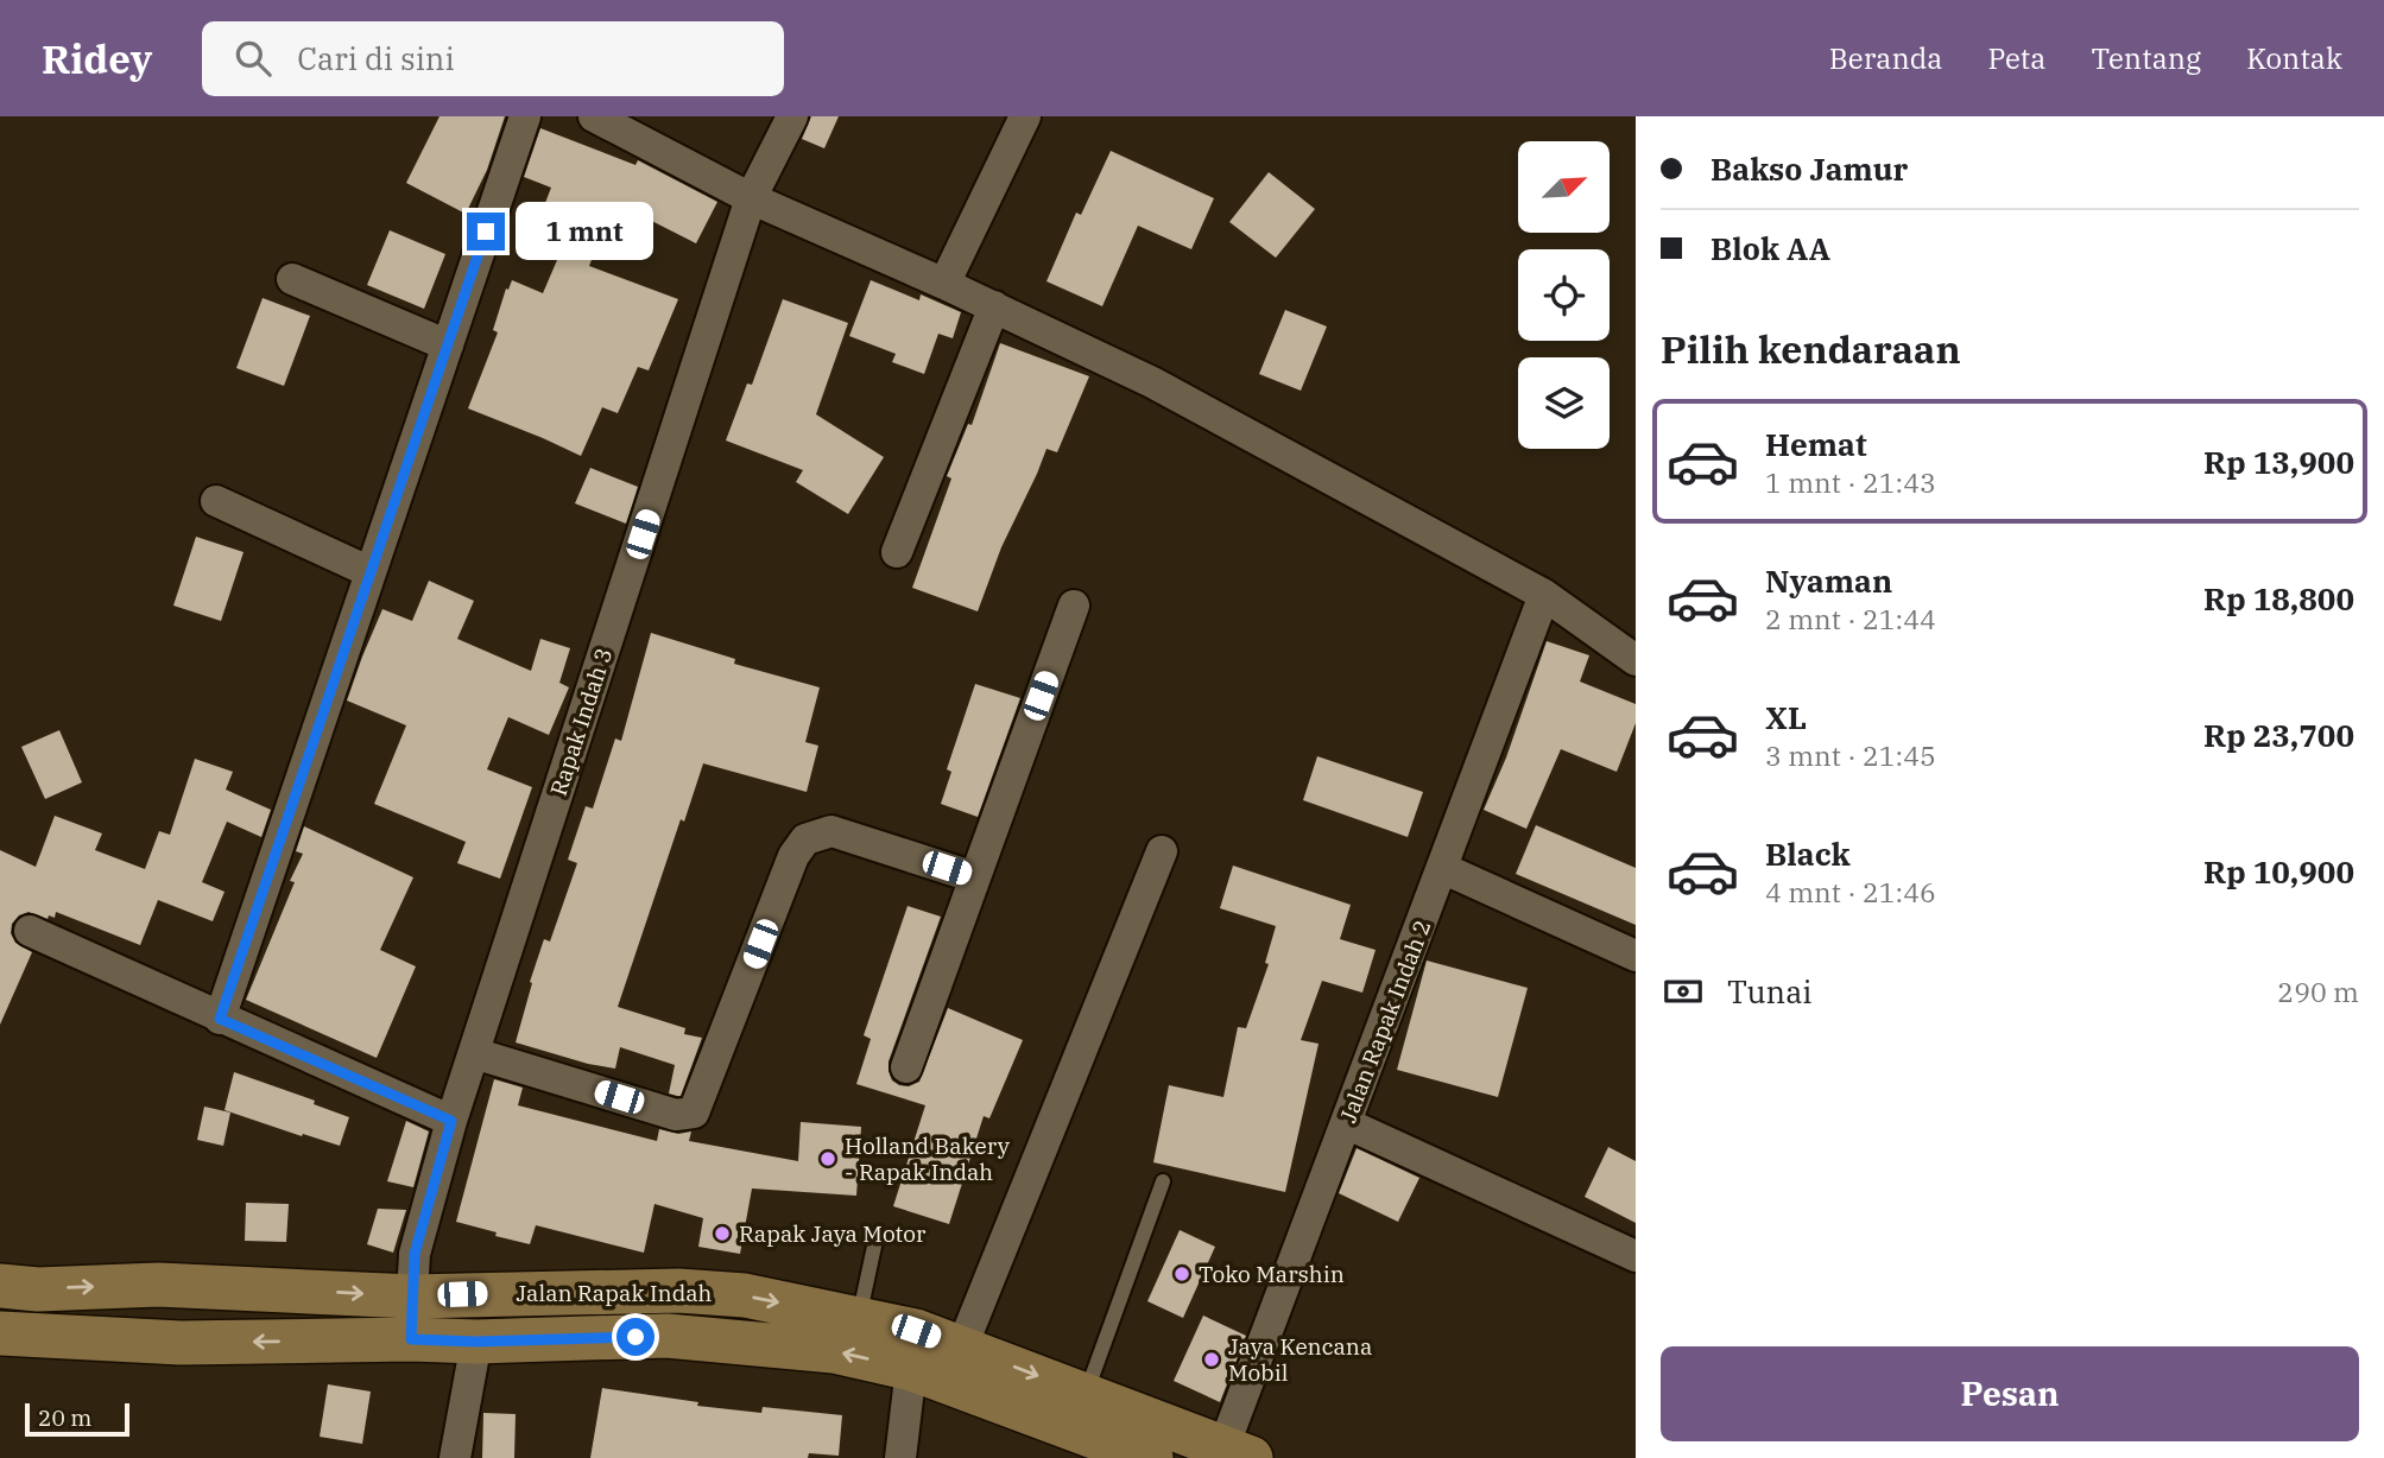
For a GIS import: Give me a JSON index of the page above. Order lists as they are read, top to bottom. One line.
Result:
{"streets":{"main road":["Jalan Rapak Indah"],"street":["Rapak Indah 3","Jalan Rapak Indah 2"]},"crossings":[["Rapak Indah 3","Jalan Rapak Indah"],["Jalan Rapak Indah 2","Jalan Rapak Indah"]],"places":["Holland Bakery - Rapak Indah","Rapak Jaya Motor","Toko Marshin","Jaya Kencana Mobil"],"scale_bar":"20 m","north":"top right","page":{"header":"Ridey","search":"Cari di sini","nav":["Beranda","Peta","Tentang","Kontak"],"banner":["Bakso Jamur","Blok AA"],"bubble":"1 mnt","heading":"Pilih kendaraan","list":[{"name":"Hemat","note":"1 mnt · 21:43","value":"Rp 13,900"},{"name":"Nyaman","note":"2 mnt · 21:44","value":"Rp 18,800"},{"name":"XL","note":"3 mnt · 21:45","value":"Rp 23,700"},{"name":"Black","note":"4 mnt · 21:46","value":"Rp 10,900"}],"pay":["Tunai","290 m"],"buttons":"Pesan","scale":"20 m"}}
